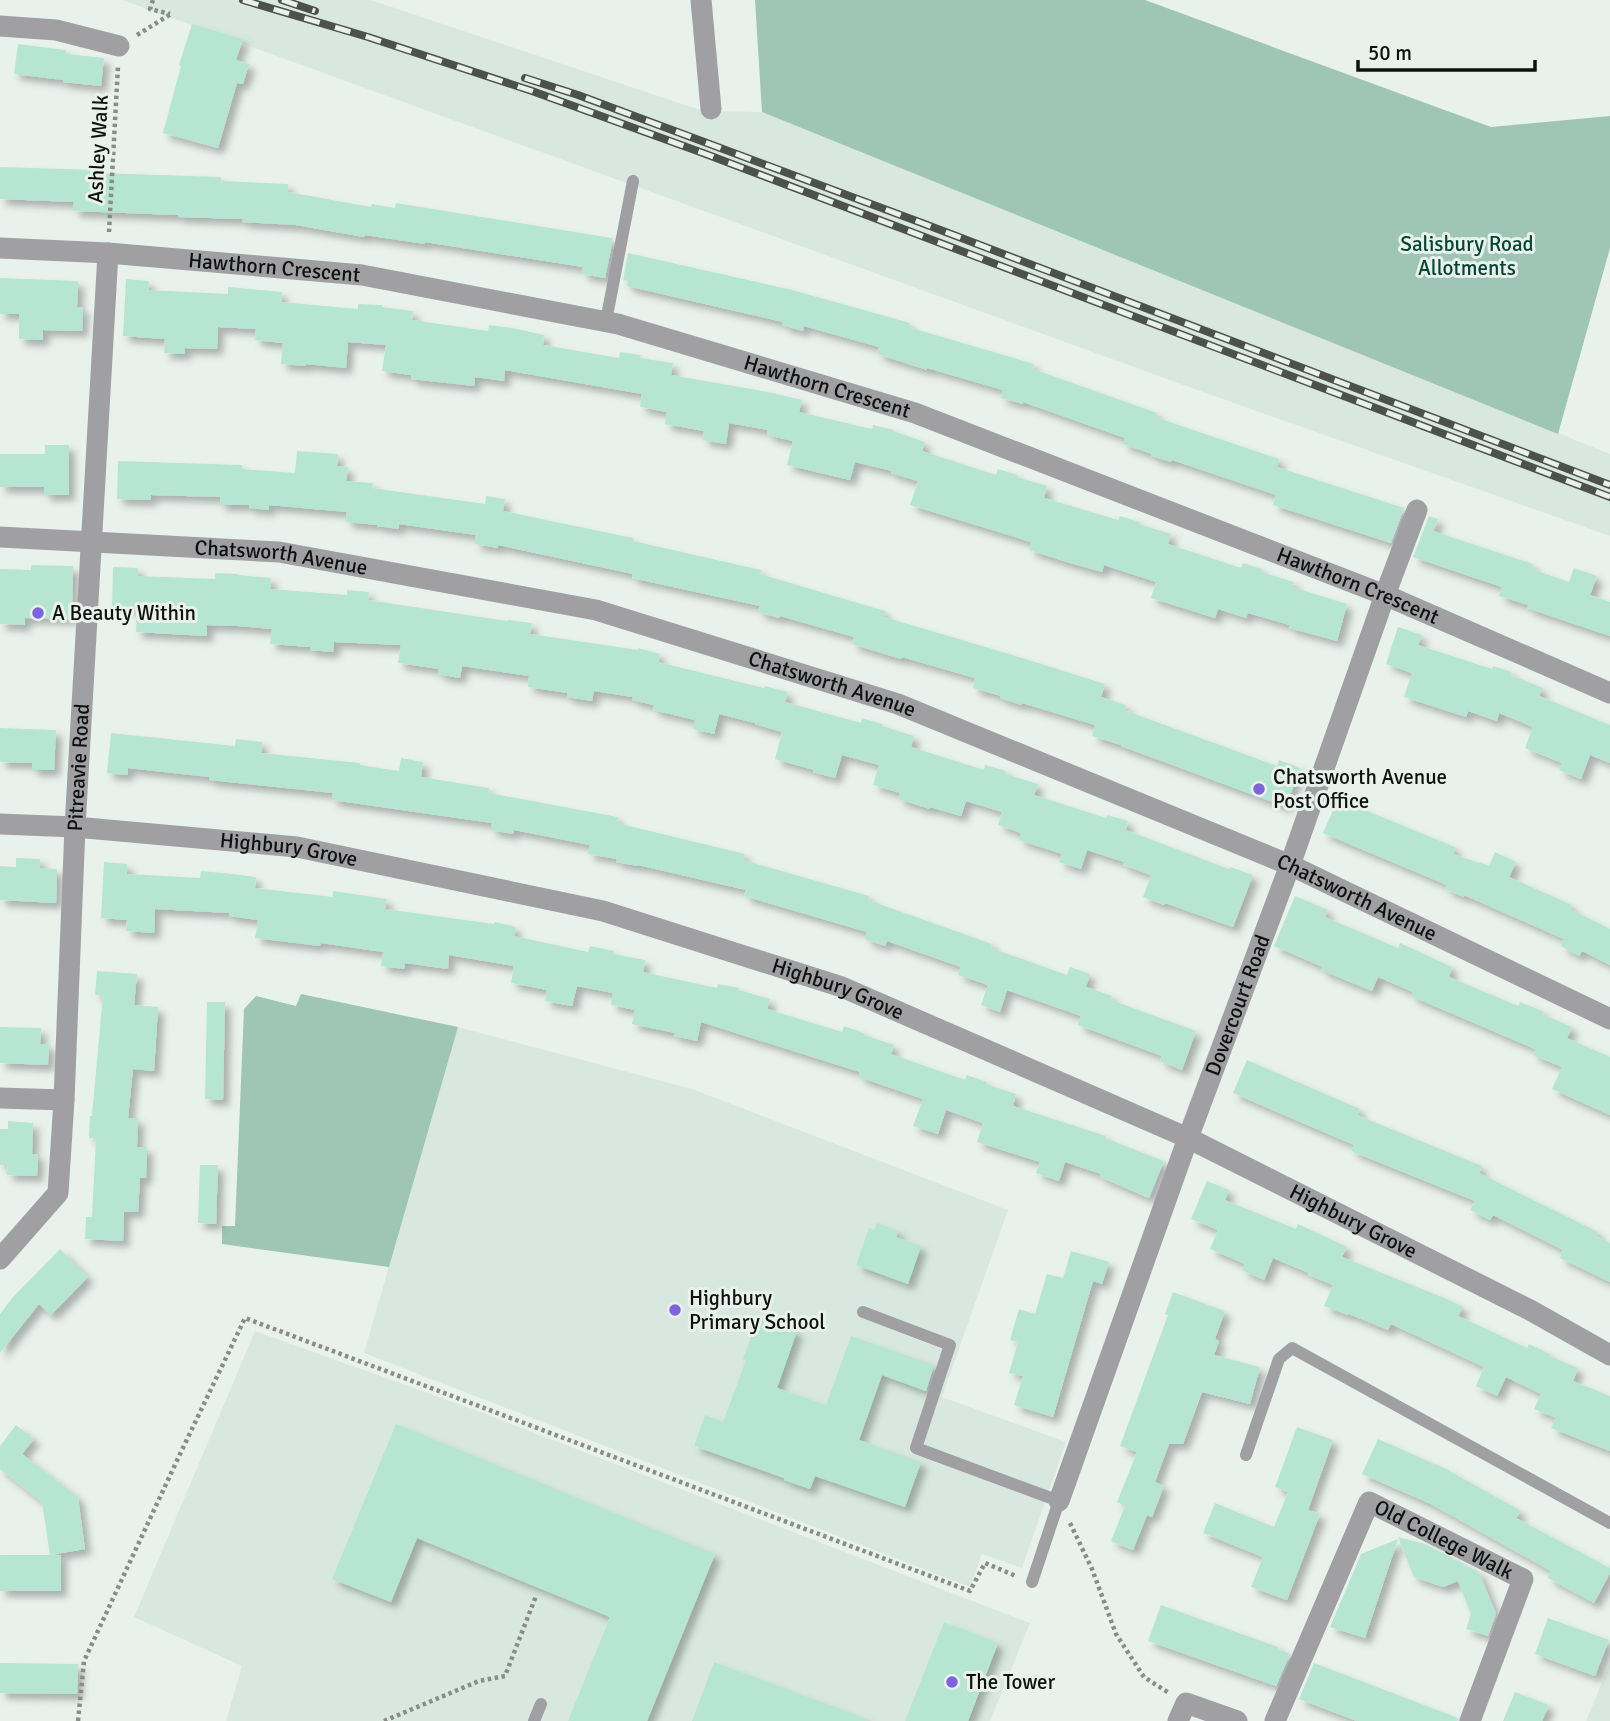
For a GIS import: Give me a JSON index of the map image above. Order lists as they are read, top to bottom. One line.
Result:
{"streets":{"street":["Hawthorn Crescent","Chatsworth Avenue","Pitreavie Road","Highbury Grove","Dovercourt Road","Old College Walk"],"path":["Ashley Walk"]},"crossings":[["Ashley Walk","Hawthorn Crescent"],["Ashley Walk","Pitreavie Road"],["Hawthorn Crescent","Pitreavie Road"],["Hawthorn Crescent","Dovercourt Road"],["Chatsworth Avenue","Pitreavie Road"],["Chatsworth Avenue","Dovercourt Road"],["Pitreavie Road","Highbury Grove"],["Highbury Grove","Dovercourt Road"]],"parks":["Salisbury Road Allotments"],"places":["A Beauty Within","Chatsworth Avenue Post Office","Highbury Primary School","The Tower"],"scale_bar":"50 m"}
